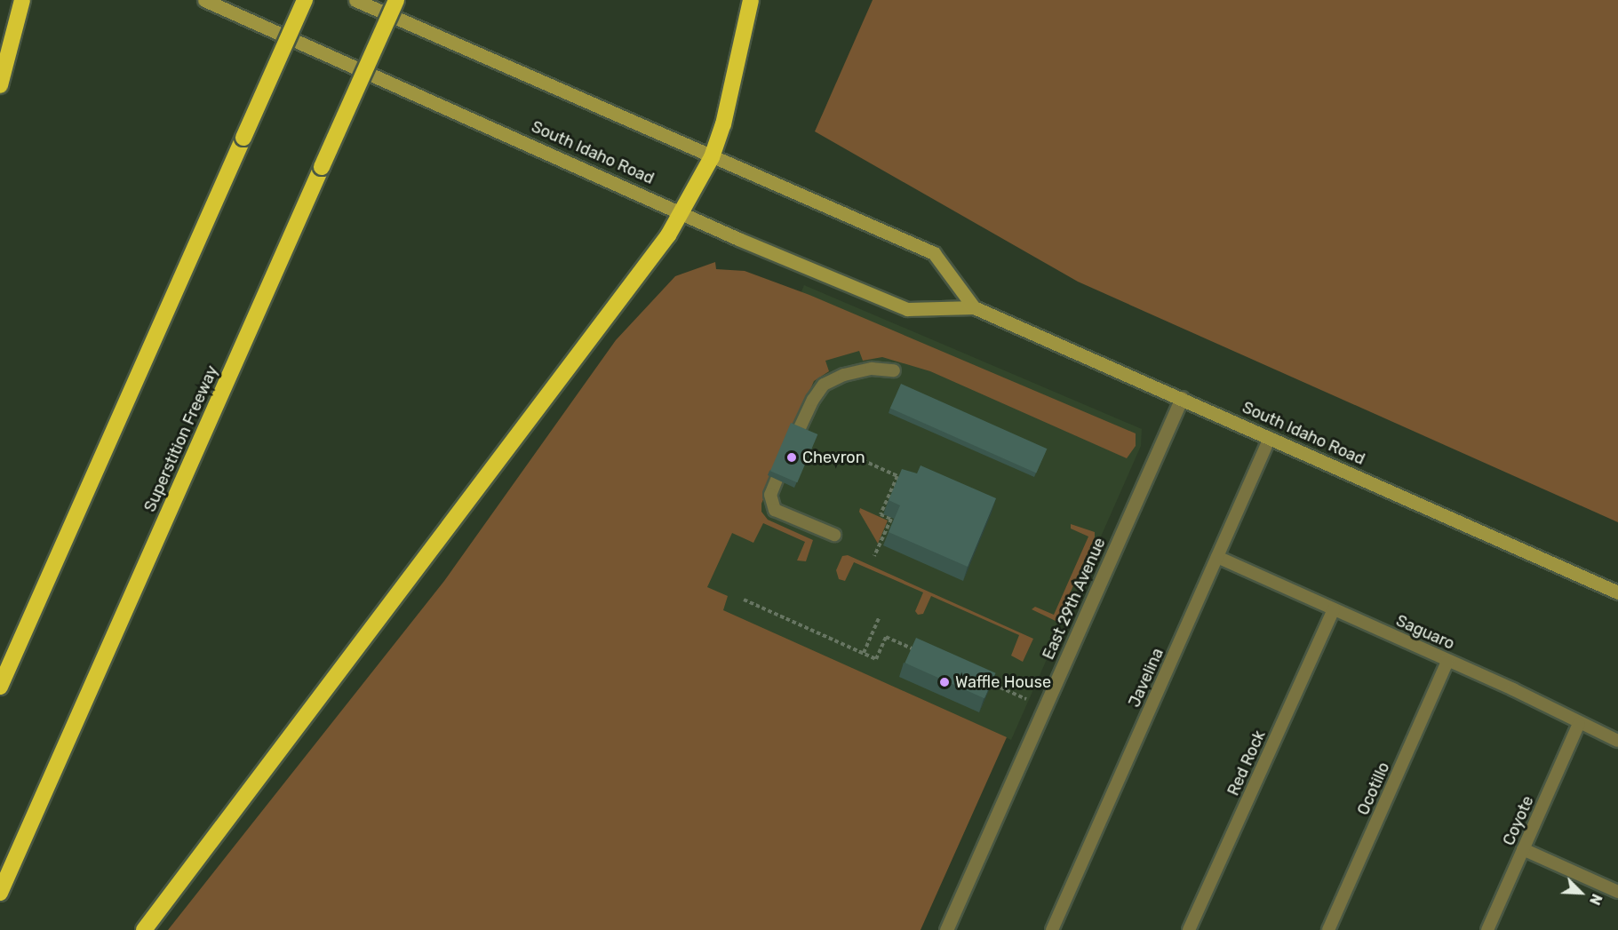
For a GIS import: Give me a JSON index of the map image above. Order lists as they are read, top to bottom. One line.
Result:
{"streets":{"highway":["Superstition Freeway"],"main road":["South Idaho Road"],"street":["East 29th Avenue"],"lane":["Saguaro","Javelina","Red Rock","Ocotillo","Coyote"]},"crossings":[["South Idaho Road","East 29th Avenue"],["South Idaho Road","Javelina"],["Saguaro","Javelina"],["Saguaro","Red Rock"],["Saguaro","Ocotillo"],["Saguaro","Coyote"]],"places":["Chevron","Waffle House"],"north":"bottom right"}
